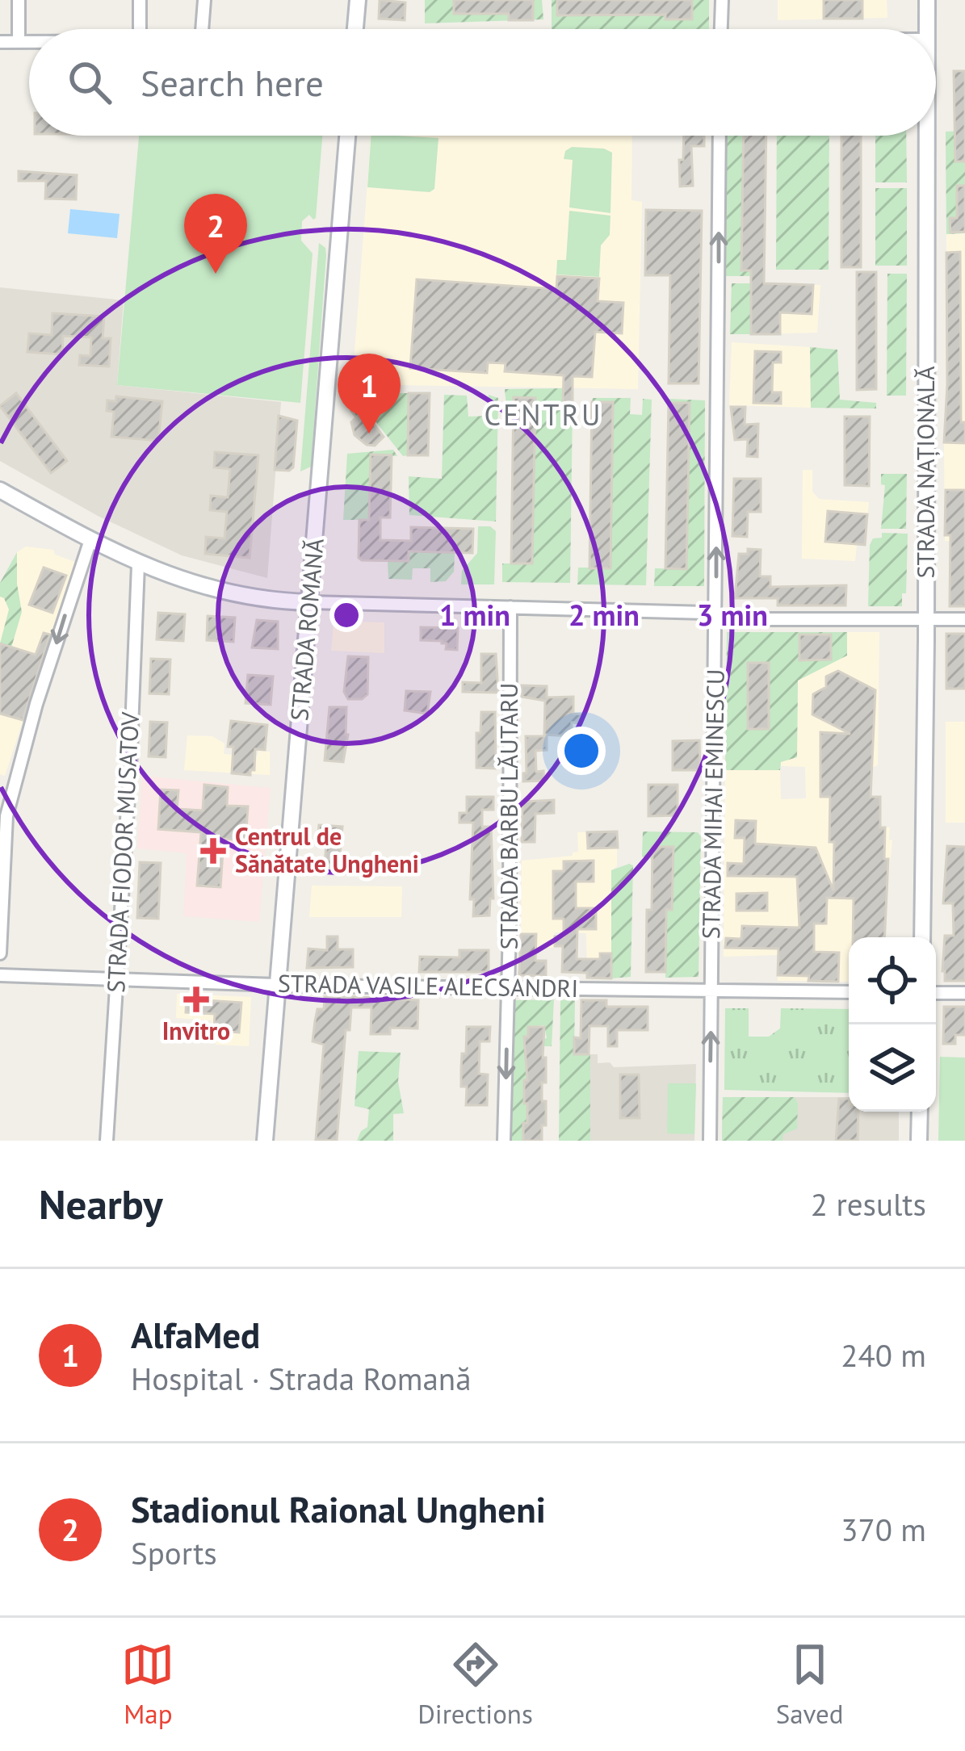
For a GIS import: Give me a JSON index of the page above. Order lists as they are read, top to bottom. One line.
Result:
{"streets":{"main road":["STRADA NAȚIONALĂ","STRADA ROMANĂ"],"street":["STRADA MIHAI EMINESCU","STRADA BARBU LĂUTARU","STRADA FIODOR MUSATOV","STRADA VASILE ALECSANDRI"]},"crossings":[["STRADA ROMANĂ","STRADA VASILE ALECSANDRI"],["STRADA MIHAI EMINESCU","STRADA VASILE ALECSANDRI"],["STRADA BARBU LĂUTARU","STRADA VASILE ALECSANDRI"],["STRADA FIODOR MUSATOV","STRADA VASILE ALECSANDRI"]],"one_way":["STRADA MIHAI EMINESCU"],"districts":["CENTRU"],"places":{"health":["Centrul de Sănătate Ungheni","Invitro"]},"page":{"search":"Search here","pins":["2","1"],"heading":["Nearby","2 results"],"list":[{"mark":"1","name":"AlfaMed","note":"Hospital · Strada Romană","value":"240 m"},{"mark":"2","name":"Stadionul Raional Ungheni","note":"Sports","value":"370 m"}],"nav":["Map","Directions","Saved"]},"rings":["1 min","2 min","3 min"]}
